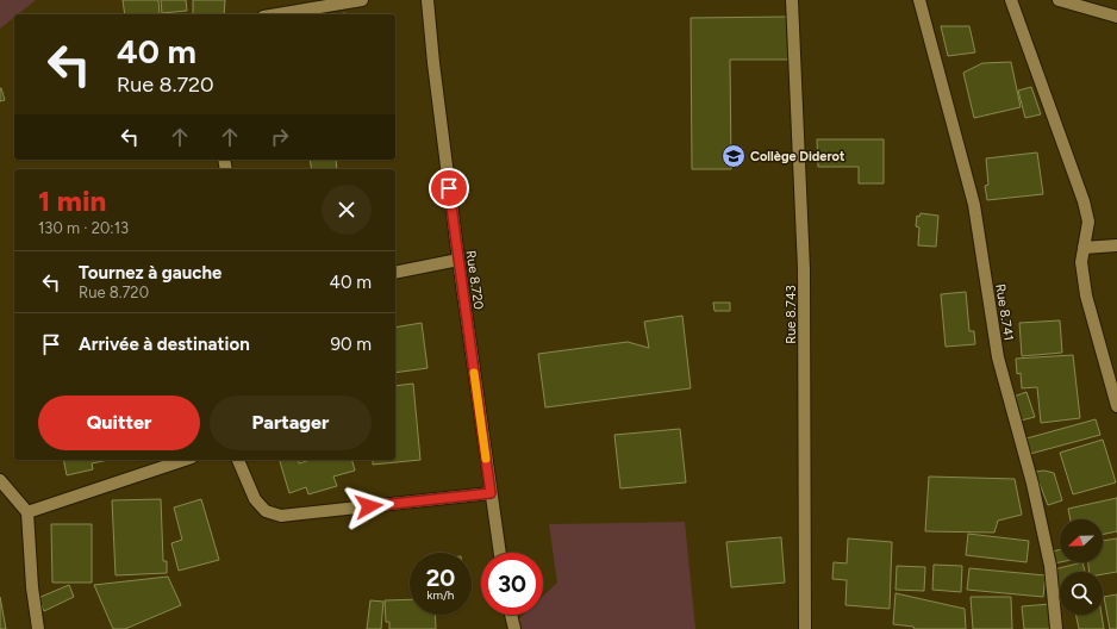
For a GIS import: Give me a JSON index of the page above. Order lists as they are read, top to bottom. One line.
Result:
{"streets":{"street":["Rue 8.720","Rue 8.741","Rue 8.743"]},"places":{"school or university":["Collège Diderot"]},"north":"left","page":{"turn":["40 m","Rue 8.720"],"heading":["1 min","130 m · 20:13"],"list":[{"name":"Tournez à gauche","note":"Rue 8.720","value":"40 m"},{"name":"Arrivée à destination","value":"90 m"}],"buttons":["Quitter","Partager"],"speed":"20 km/h","limit":"30"}}
